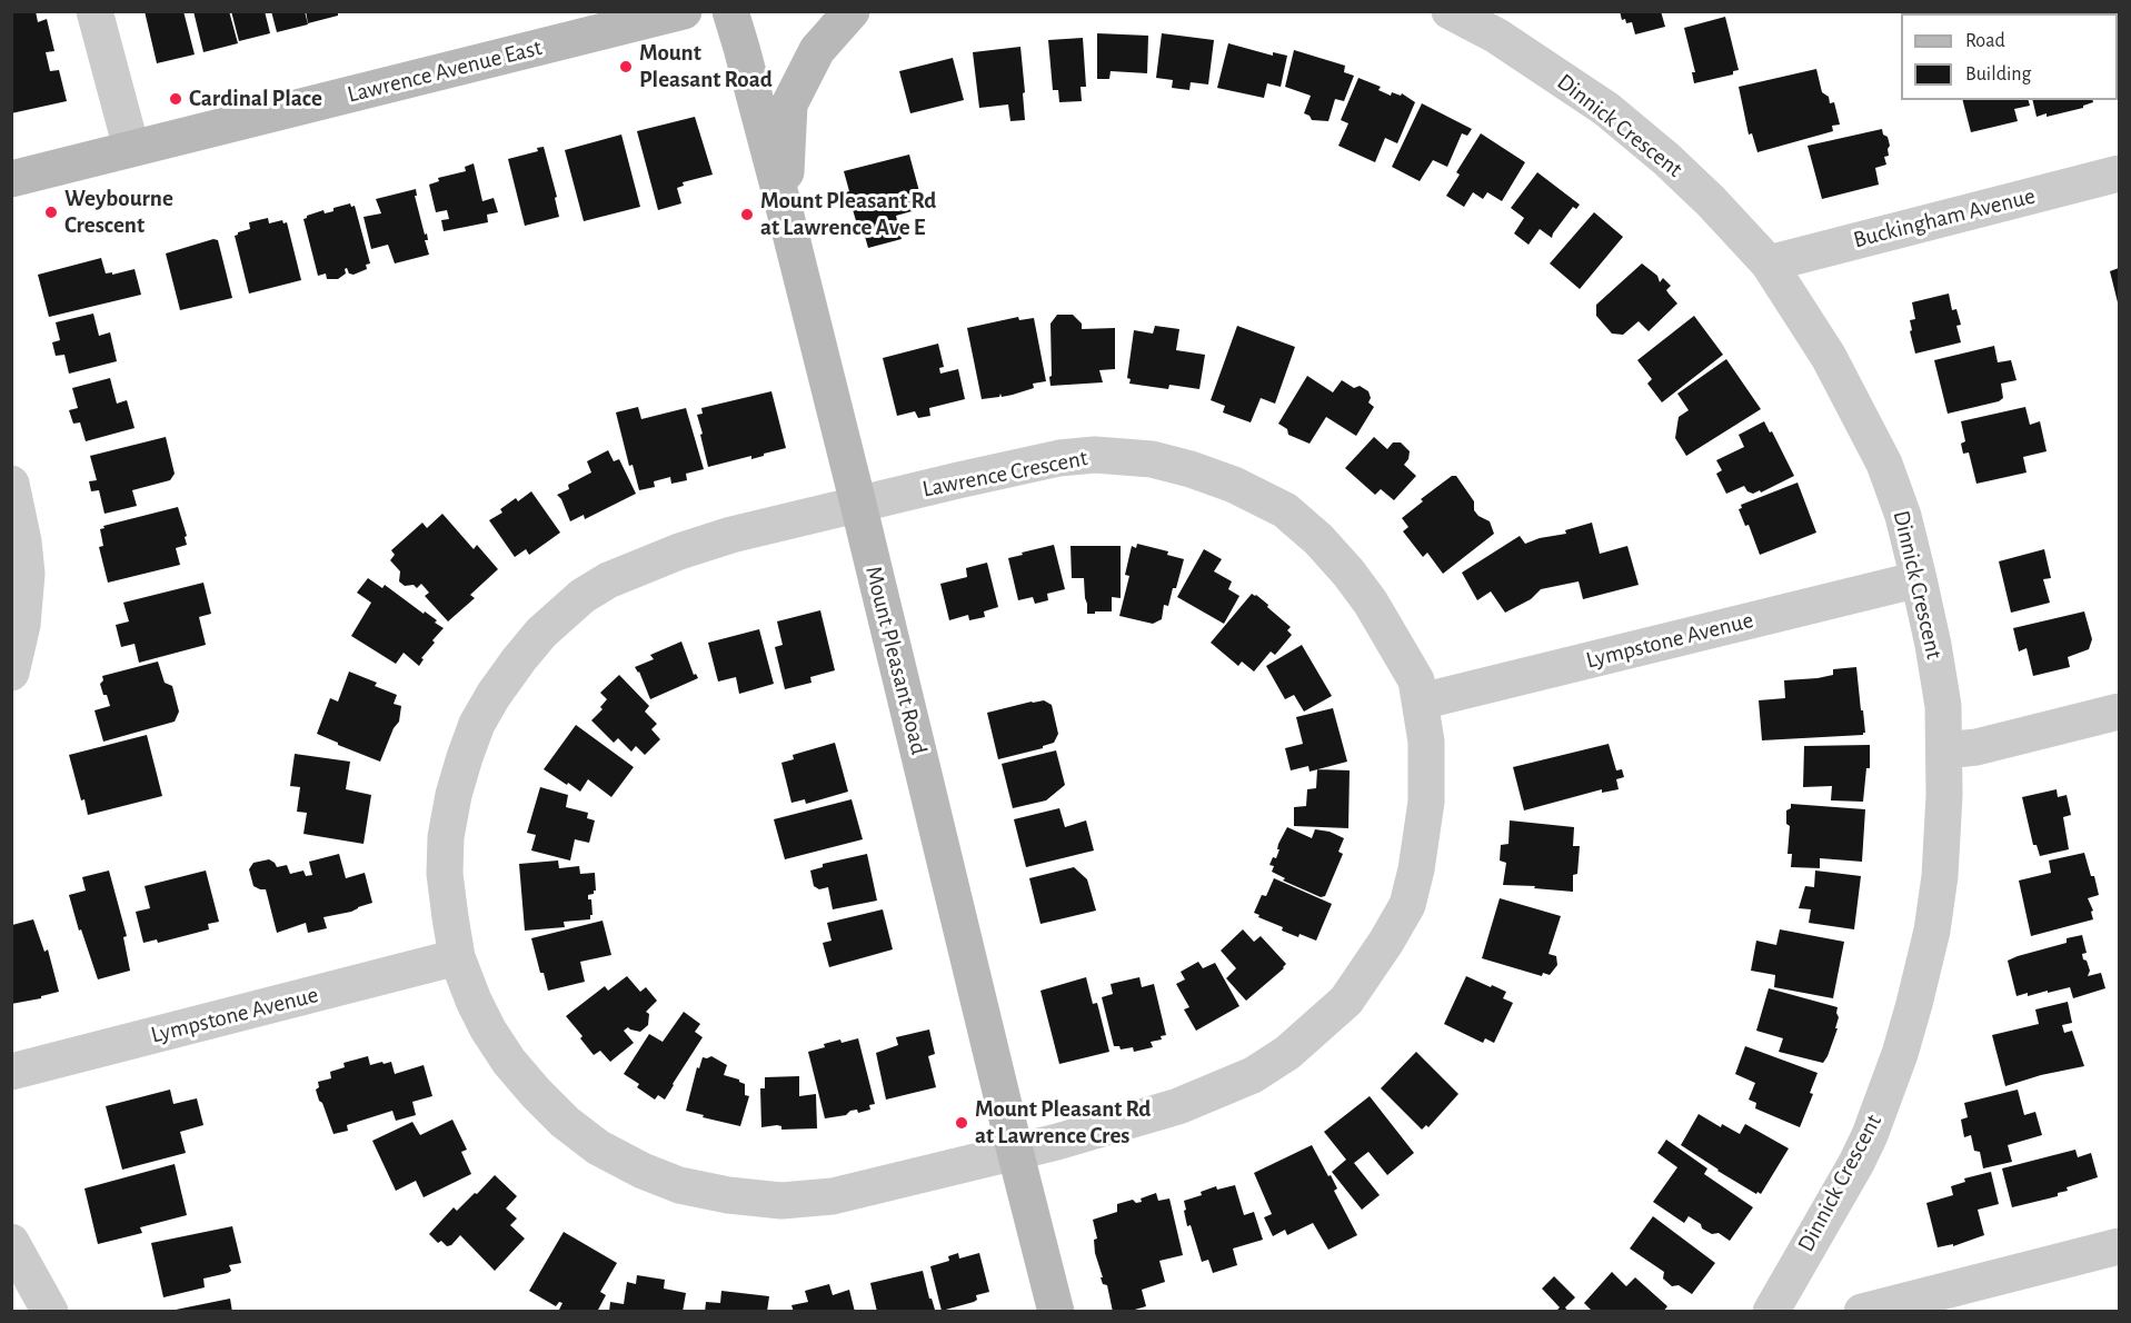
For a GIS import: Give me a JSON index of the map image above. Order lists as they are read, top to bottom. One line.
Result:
{"streets":{"main road":["Lawrence Avenue East","Mount Pleasant Road"],"street":["Dinnick Crescent","Buckingham Avenue","Lawrence Crescent","Lympstone Avenue"]},"crossings":[["Dinnick Crescent","Buckingham Avenue"],["Dinnick Crescent","Lympstone Avenue"],["Lawrence Crescent","Lympstone Avenue"],["Lawrence Crescent","Mount Pleasant Road"]],"places":["Mount Pleasant Road","Cardinal Place","Weybourne Crescent","Mount Pleasant Rd at Lawrence Ave E","Mount Pleasant Rd at Lawrence Cres"],"legend":["Road","Building"]}
